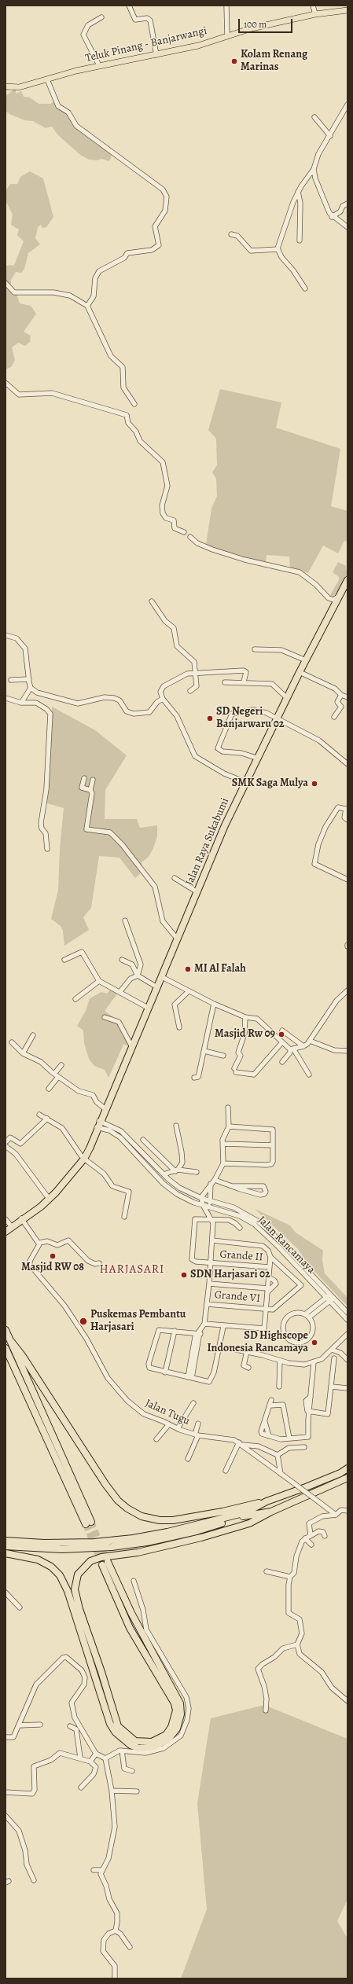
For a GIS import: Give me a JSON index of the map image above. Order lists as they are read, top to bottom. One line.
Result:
{"streets":{"highway":["Jalan Raya Sukabumi"],"main road":["Teluk Pinang - Banjarwangi"],"street":["Jalan Rancamaya","Grande II","Grande VI","Jalan Tugu"]},"crossings":[["Jalan Raya Sukabumi","Jalan Rancamaya"]],"districts":["HARJASARI"],"places":["Kolam Renang Marinas","SD Negeri Banjarwaru 02","SMK Saga Mulya","MI Al Falah","Masjid Rw 09","Masjid RW 08","SDN Harjasari 02","Puskemas Pembantu Harjasari","SD Highscope Indonesia Rancamaya"],"scale_bar":"100 m"}
